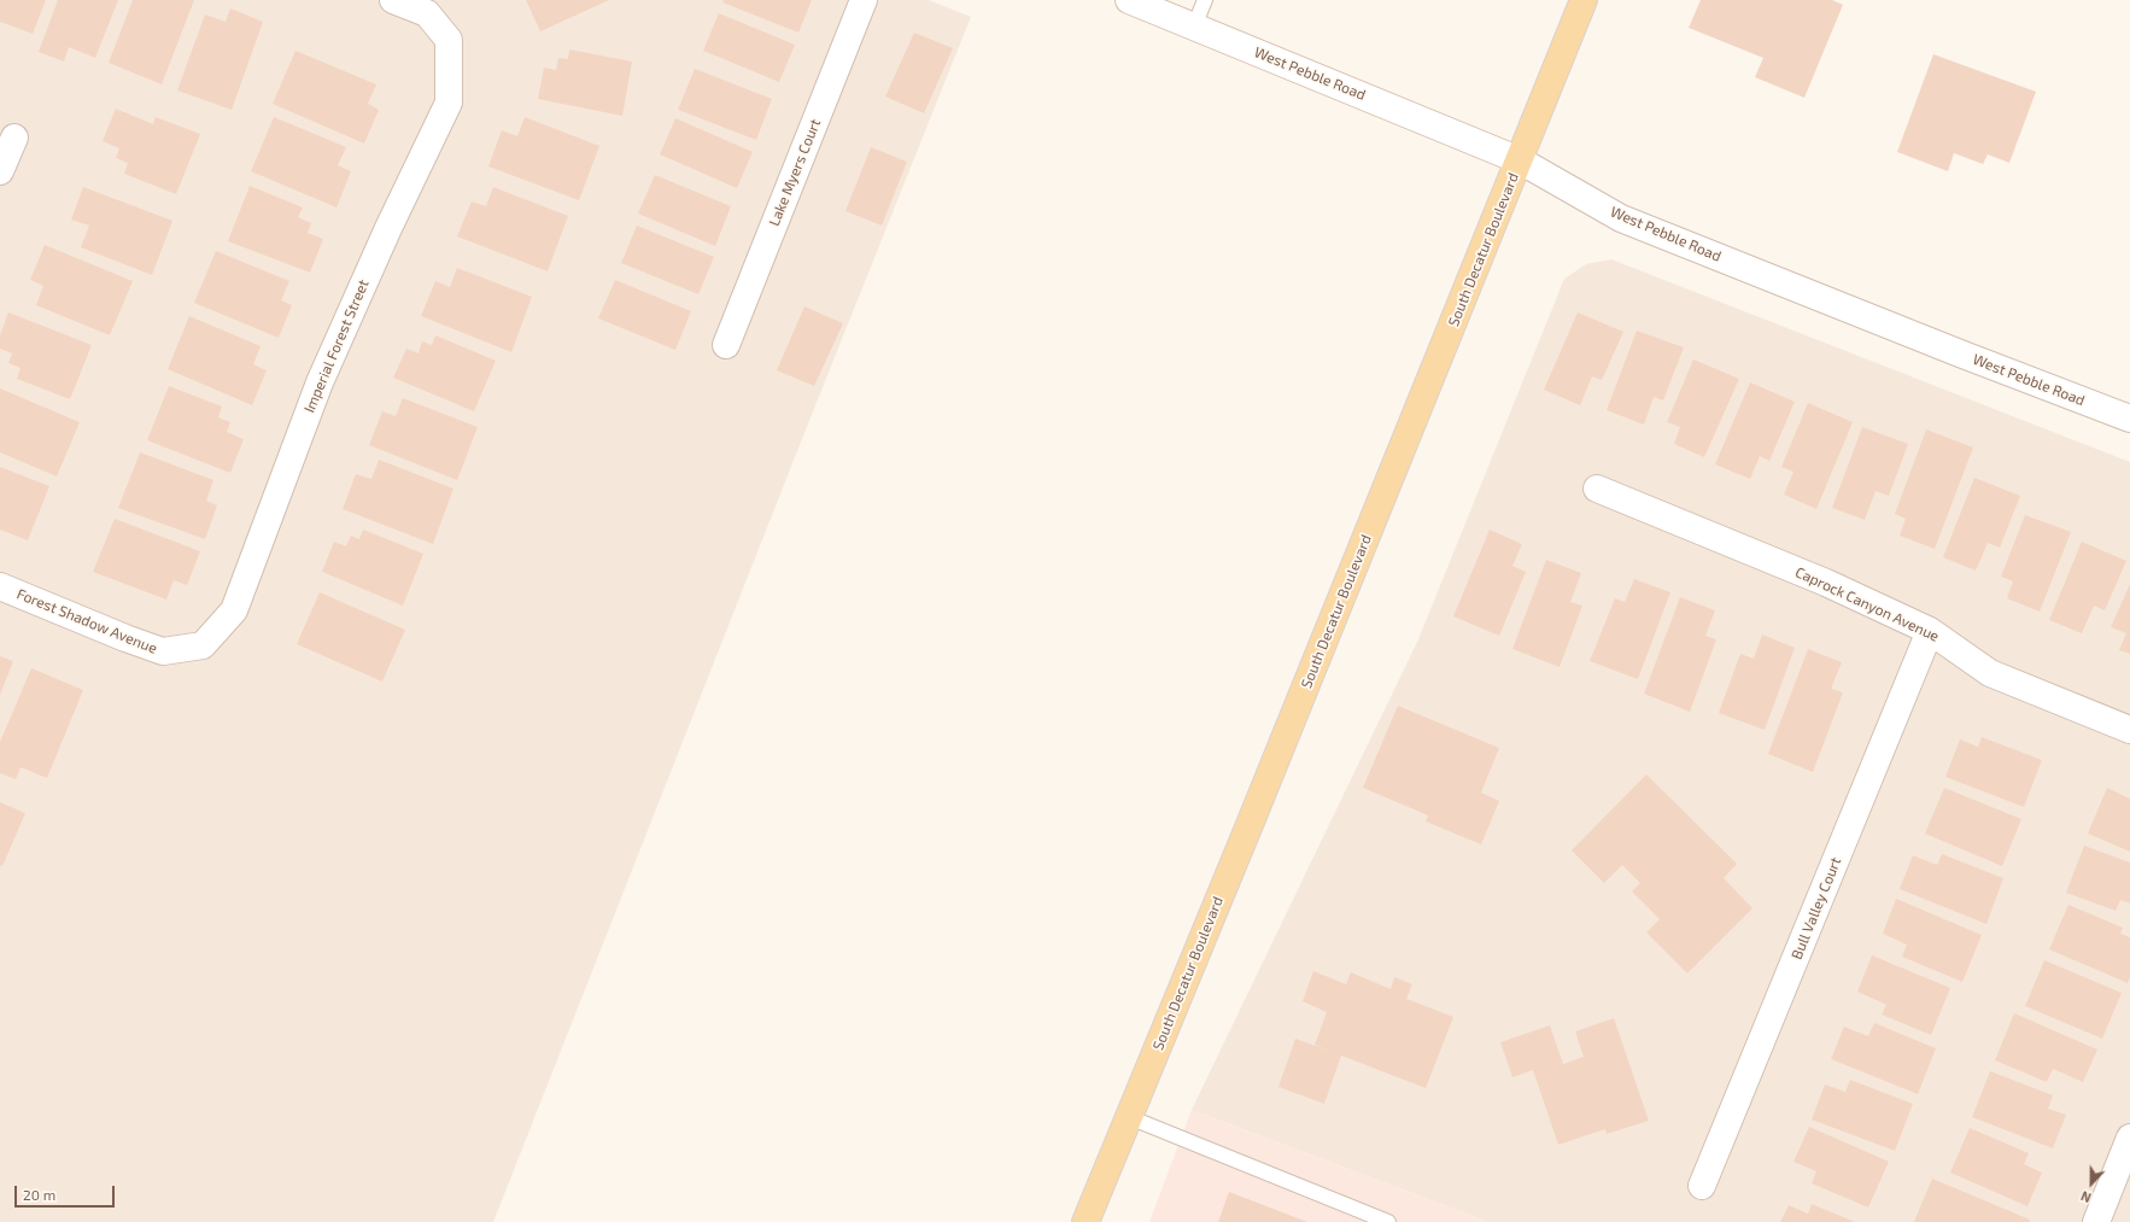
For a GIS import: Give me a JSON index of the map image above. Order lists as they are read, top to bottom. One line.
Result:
{"streets":{"main road":["South Decatur Boulevard"],"street":["West Pebble Road","Lake Myers Court","Imperial Forest Street","Caprock Canyon Avenue","Forest Shadow Avenue","Bull Valley Court"]},"crossings":[["West Pebble Road","South Decatur Boulevard"],["Imperial Forest Street","Forest Shadow Avenue"],["Caprock Canyon Avenue","Bull Valley Court"]],"scale_bar":"20 m","north":"bottom"}
